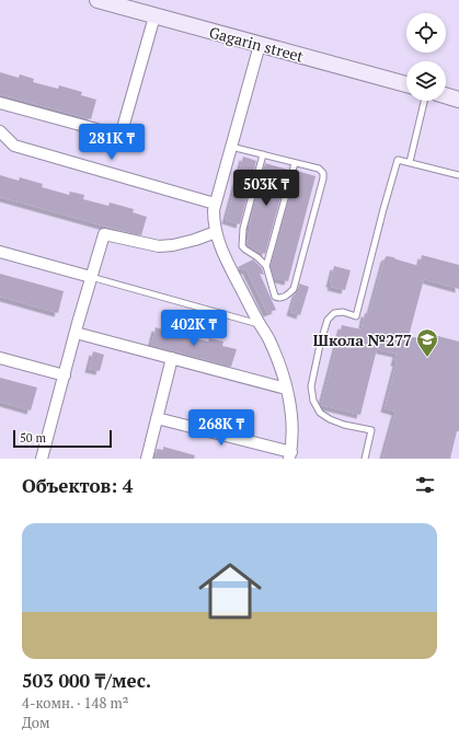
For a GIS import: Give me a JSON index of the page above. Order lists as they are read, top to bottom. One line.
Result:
{"streets":{"street":["Gagarin street"]},"places":{"school or university":["Школа №277"]},"scale_bar":"50 m","page":{"price":["281K ₸","503K ₸","402K ₸","268K ₸"],"scale":"50 m","heading":"Объектов: 4","list":[{"name":"503 000 ₸/мес.","note":"4-комн. · 148 m² · Дом"}]}}
